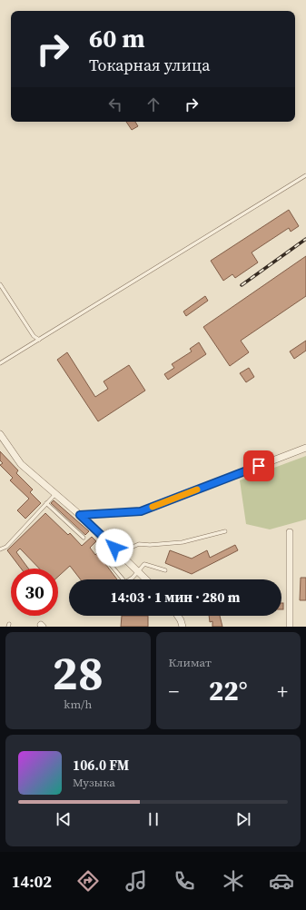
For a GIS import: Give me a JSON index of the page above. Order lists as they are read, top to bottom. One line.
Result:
{"page":{"turn":["60 m","Токарная улица"],"limit":"30","trip":"14:03 · 1 мин · 280 m","tile":[["28","km/h"],"Климат"],"heat":["−","22°","+"],"song":["106.0 FM","Музыка"],"tabs":"14:02"}}
